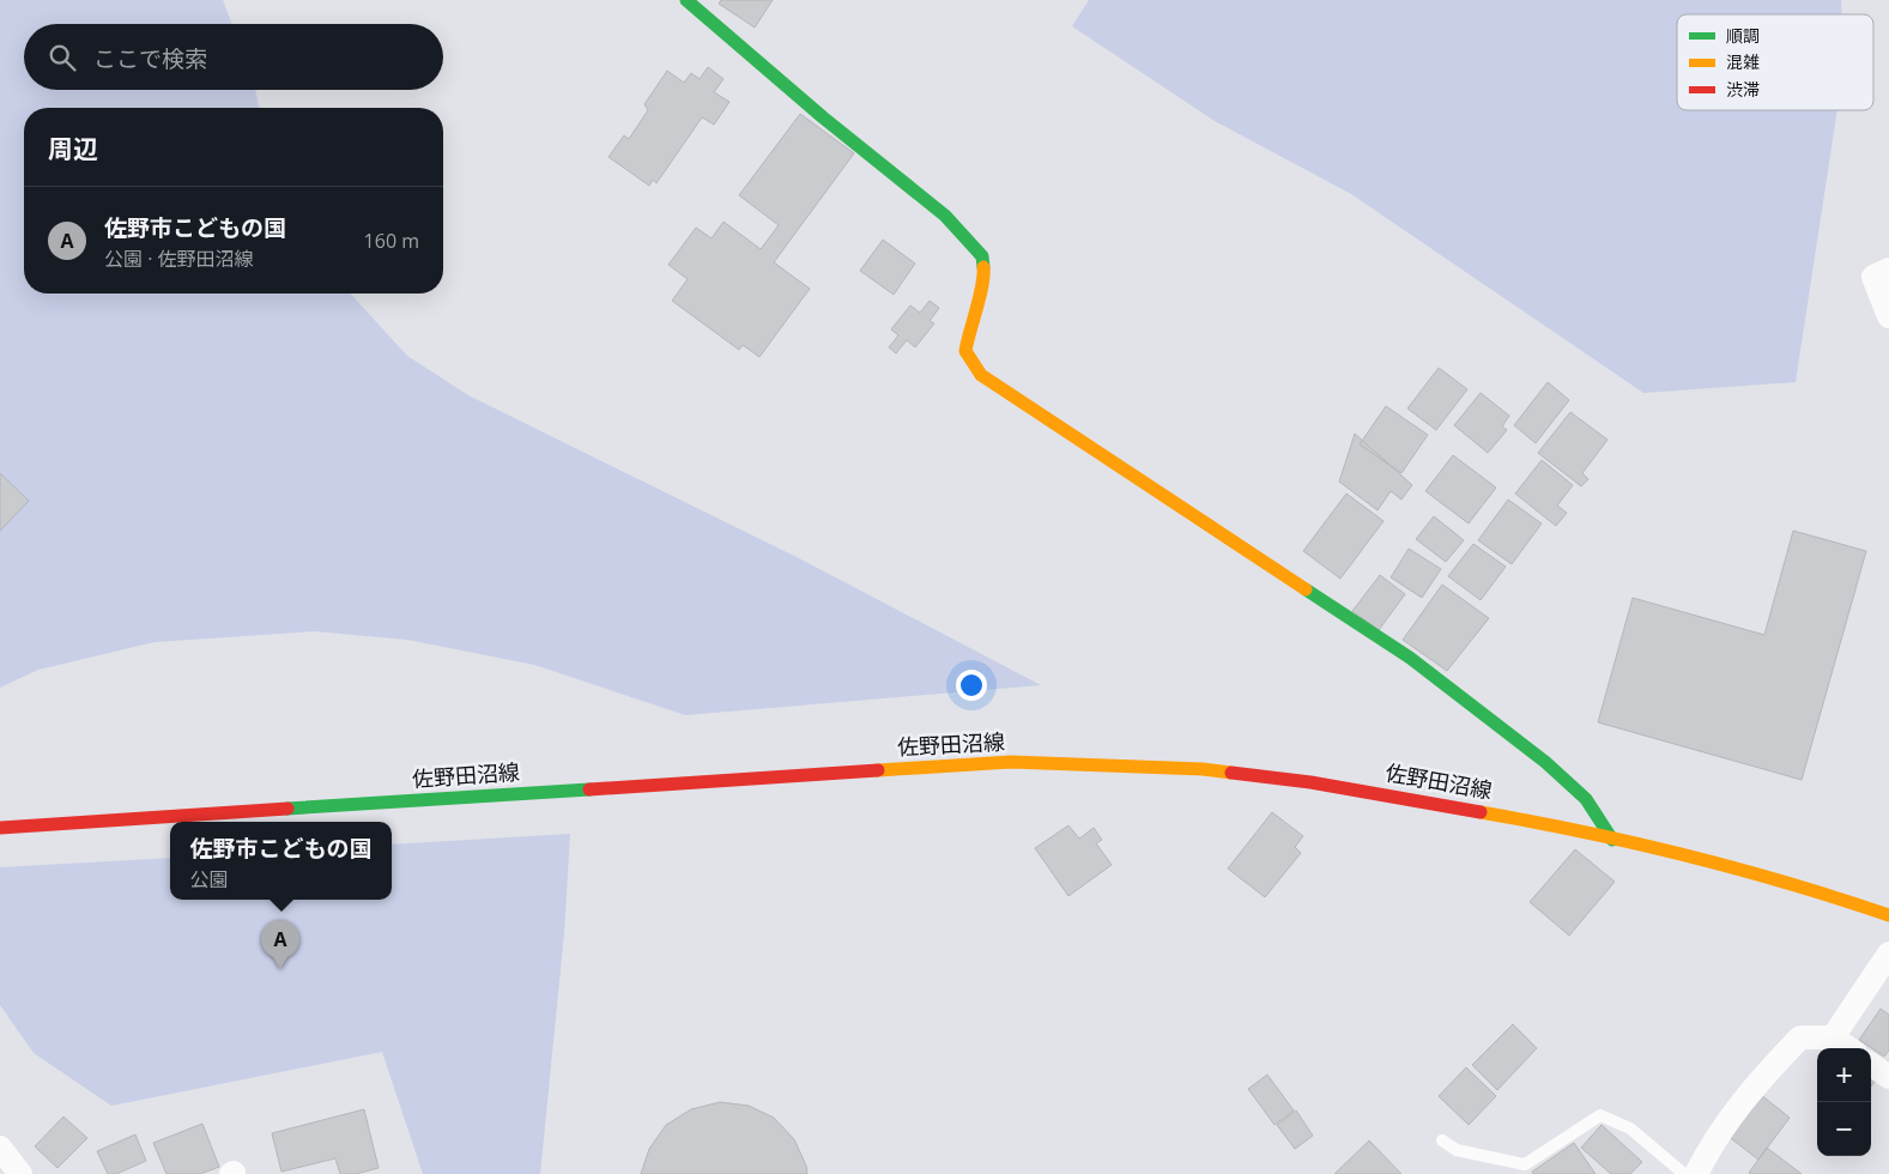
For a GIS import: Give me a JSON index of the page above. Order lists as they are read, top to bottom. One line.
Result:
{"streets":{"main road":["佐野田沼線"]},"legend":["順調","混雑","渋滞"],"page":{"search":"ここで検索","heading":"周辺","list":[{"mark":"A","name":"佐野市こどもの国","note":"公園 · 佐野田沼線","value":"160 m"}],"popup":["佐野市こどもの国","公園"],"pins":"A","map_buttons":["+","−"]}}
